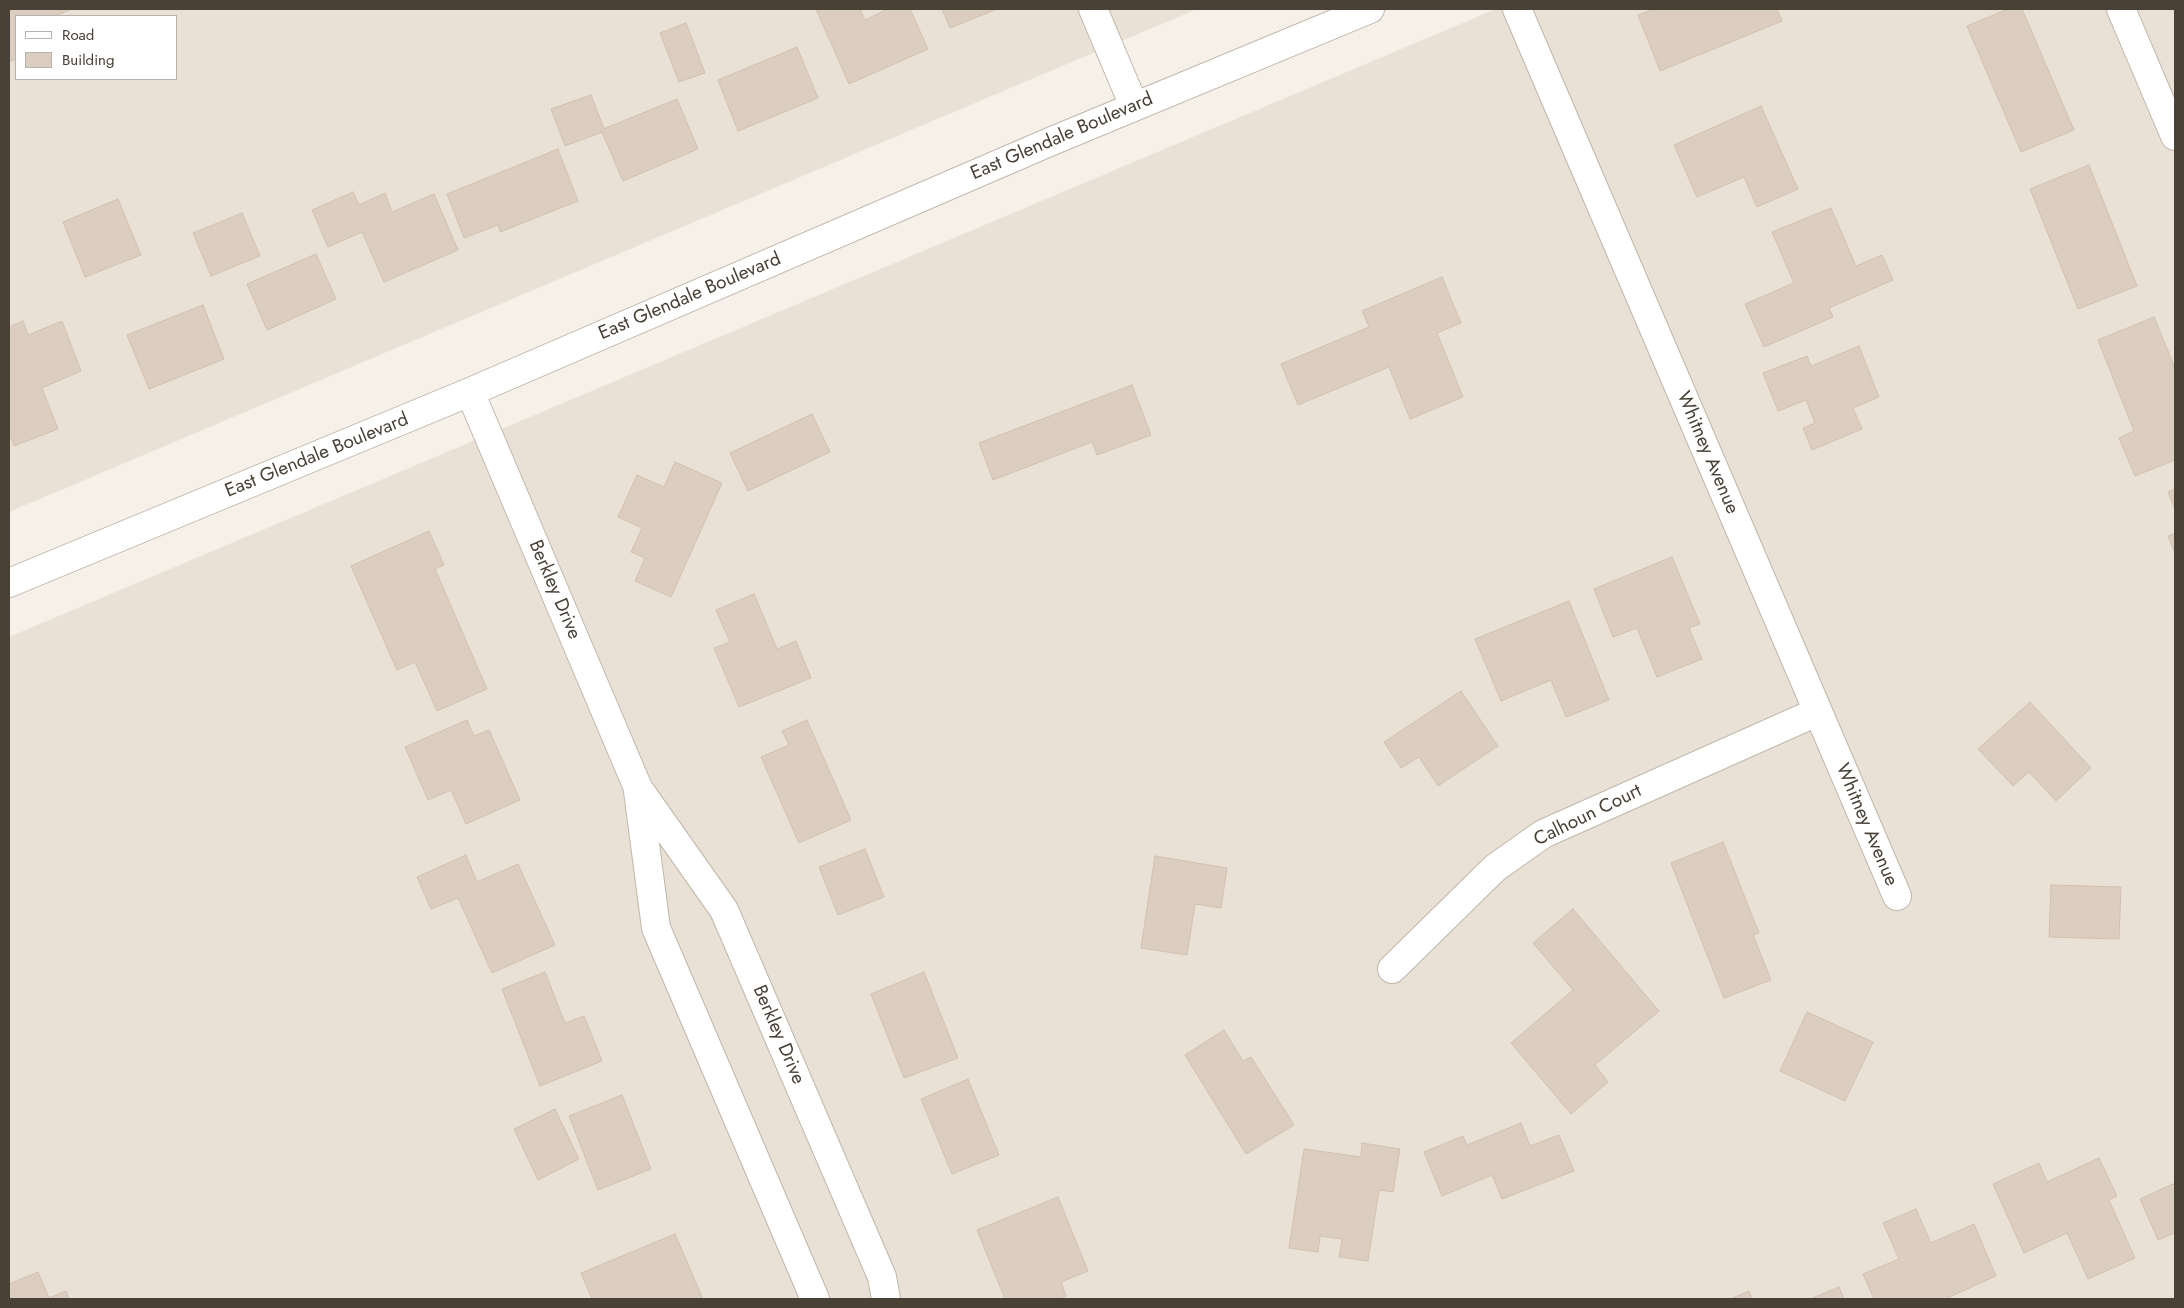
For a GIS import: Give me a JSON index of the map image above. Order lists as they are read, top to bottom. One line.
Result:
{"streets":{"street":["East Glendale Boulevard","Whitney Avenue","Berkley Drive","Calhoun Court"]},"crossings":[["East Glendale Boulevard","Berkley Drive"],["Whitney Avenue","Calhoun Court"]],"legend":["Road","Building"]}
